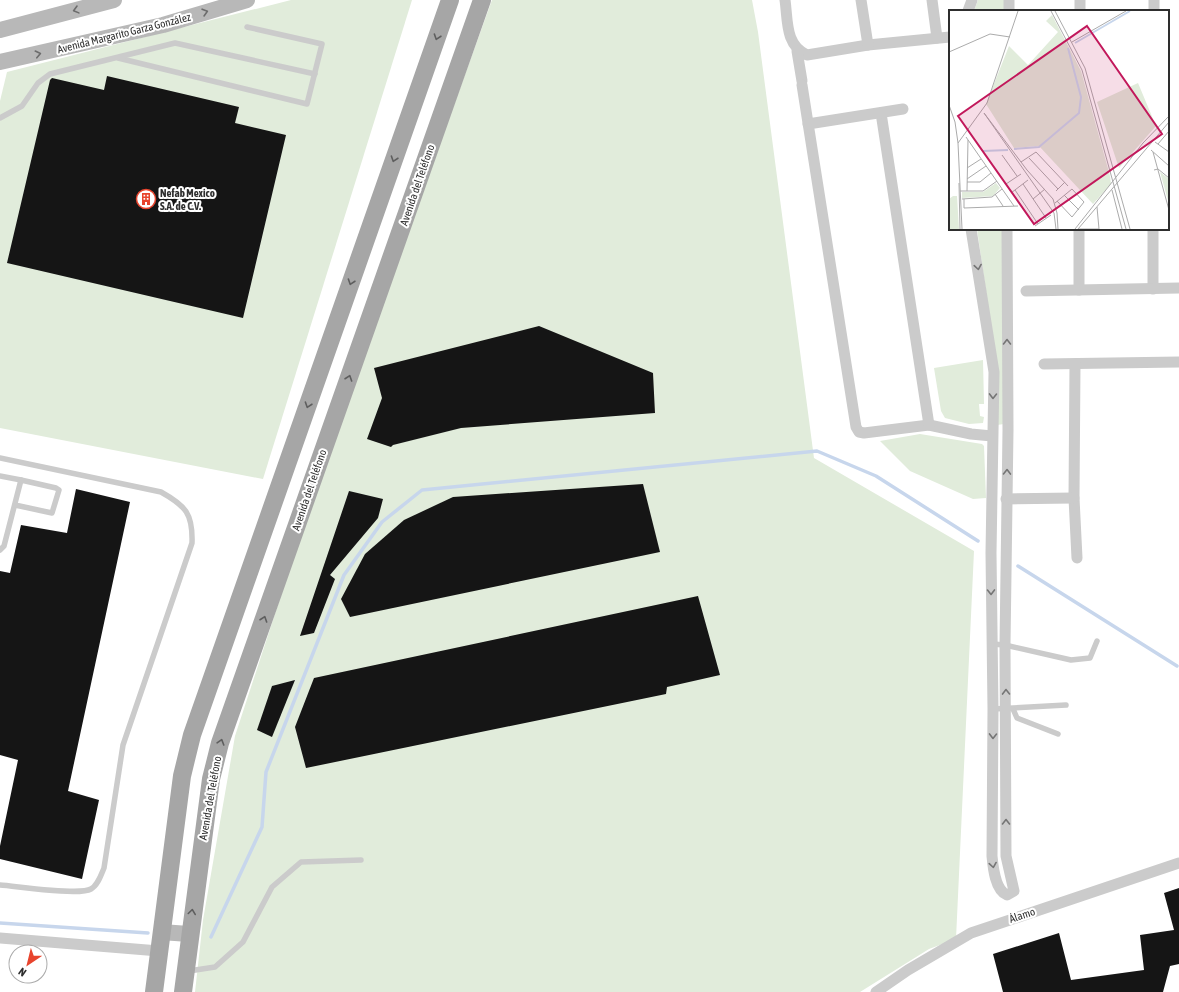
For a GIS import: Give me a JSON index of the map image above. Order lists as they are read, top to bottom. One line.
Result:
{"streets":{"main road":["Avenida Margarito Garza González","Avenida del Teléfono"],"street":["Álamo"]},"places":{"building":["Nefab Mexico S.A. de C.V."]},"north":"bottom left"}
